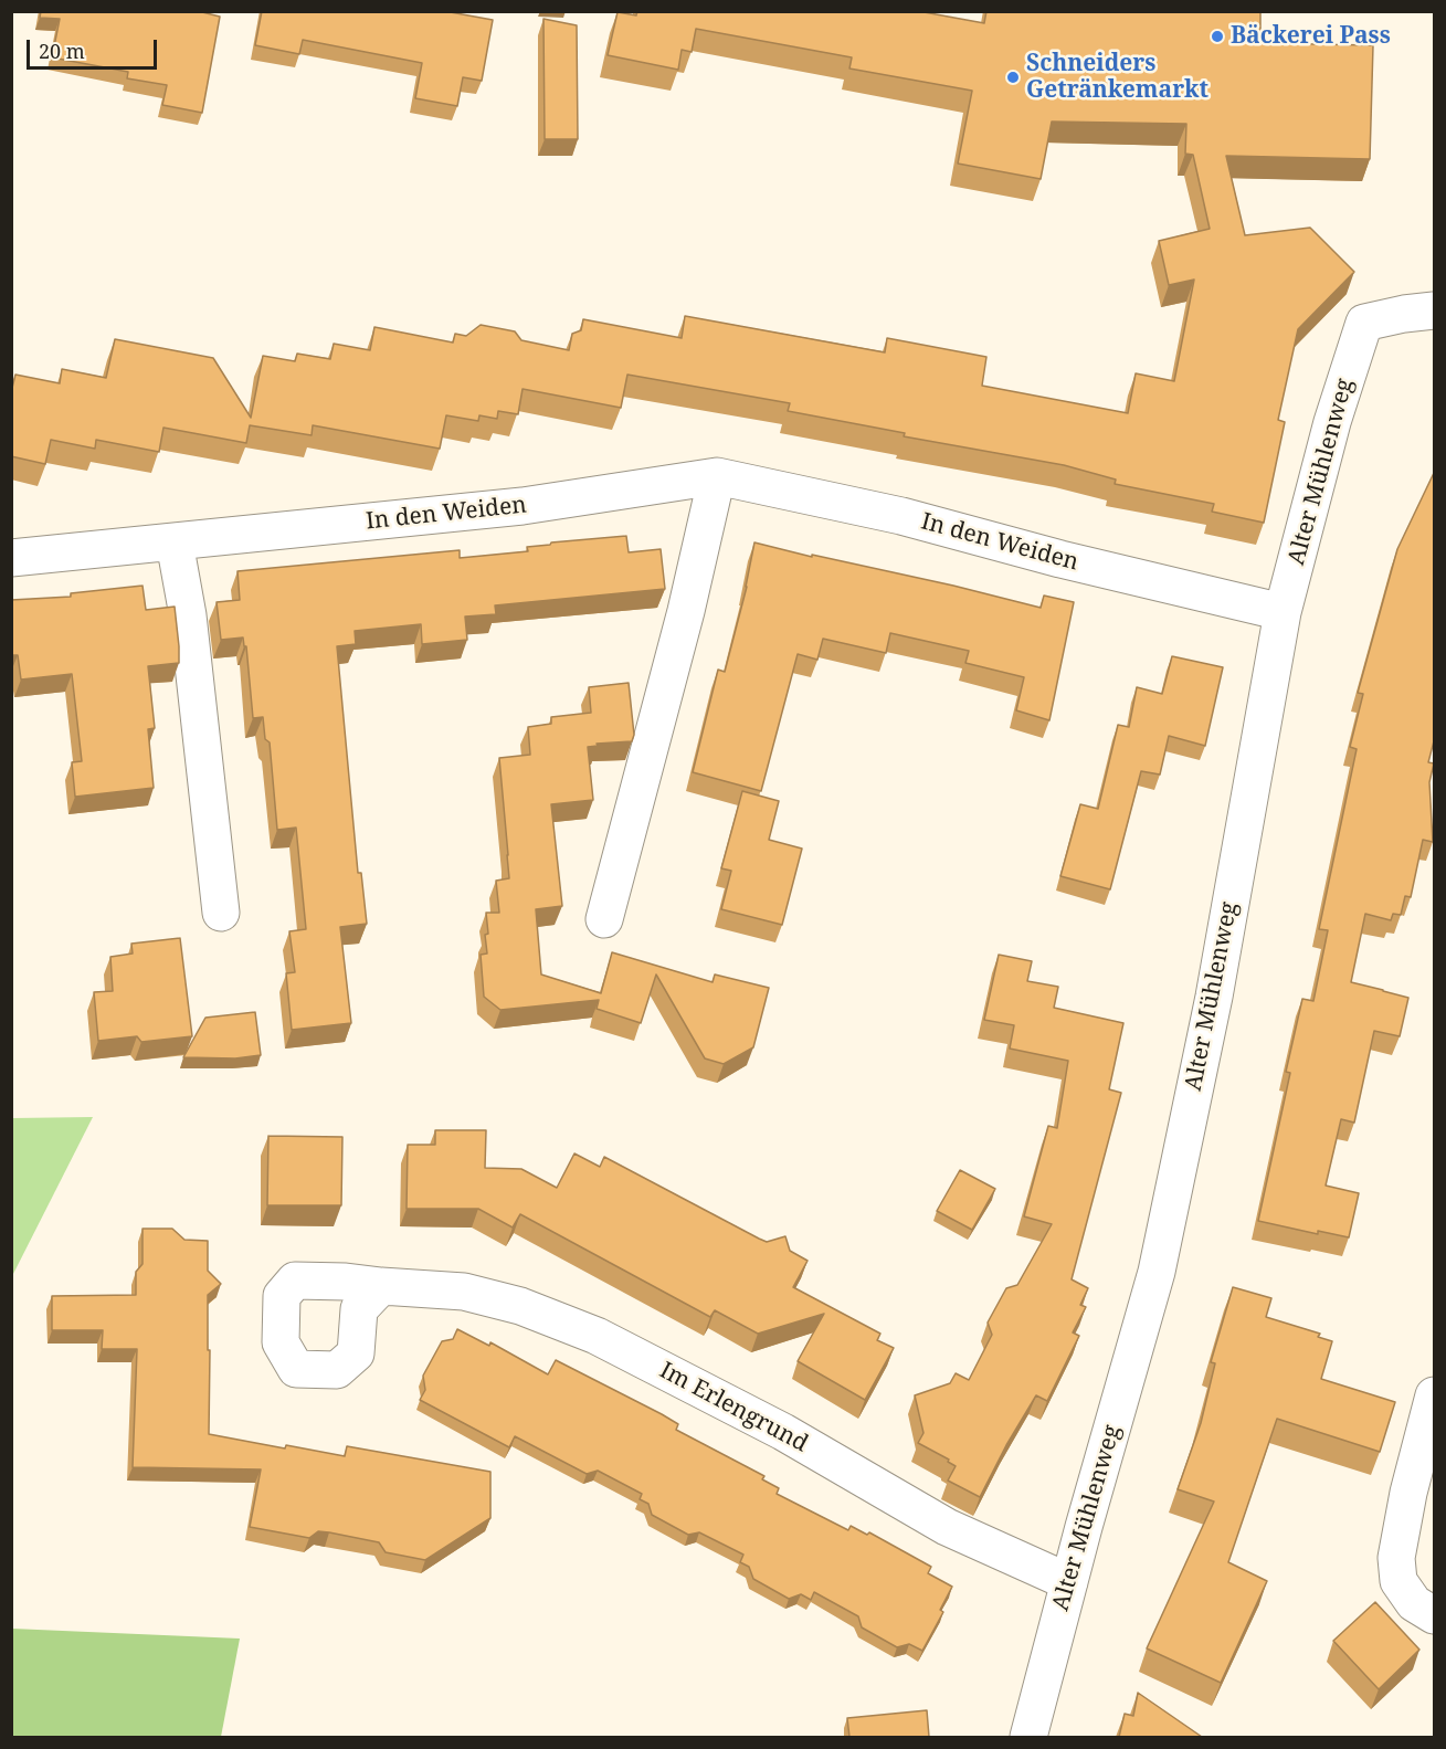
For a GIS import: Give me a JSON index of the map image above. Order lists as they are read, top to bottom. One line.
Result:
{"streets":{"street":["Alter Mühlenweg","In den Weiden","Im Erlengrund"]},"crossings":[["Alter Mühlenweg","In den Weiden"],["Alter Mühlenweg","Im Erlengrund"]],"places":["Bäckerei Pass","Schneiders Getränkemarkt"],"scale_bar":"20 m"}
